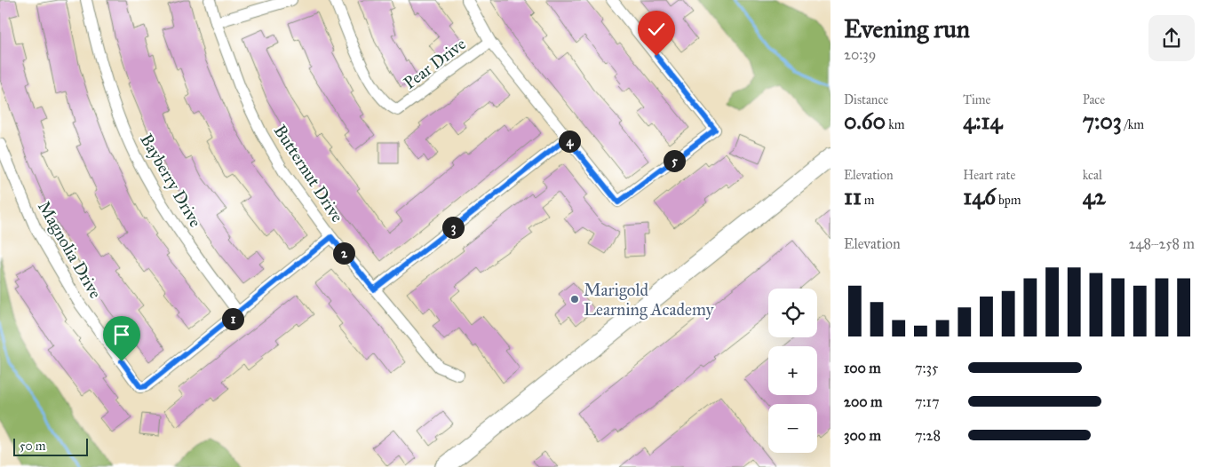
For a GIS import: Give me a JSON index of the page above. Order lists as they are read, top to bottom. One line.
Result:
{"streets":{"street":["Pear Drive","Butternut Drive","Bayberry Drive","Magnolia Drive"]},"crossings":[["Bayberry Drive","Magnolia Drive"]],"places":["Marigold Learning Academy"],"scale_bar":"50 m","page":{"heading":["Evening run","20:39"],"stats":[["Distance","0.60 km"],["Time","4:14"],["Pace","7:03 /km"],["Elevation","11 m"],["Heart rate","146 bpm"],["kcal","42"]],"pins":["4","5","3","2","1"],"chart":["Elevation","248–258 m"],"map_buttons":["+","−"],"list":[{"name":"100 m","note":"7:35"},{"name":"200 m","note":"7:17"},{"name":"300 m","note":"7:28"}],"scale":"50 m"}}
